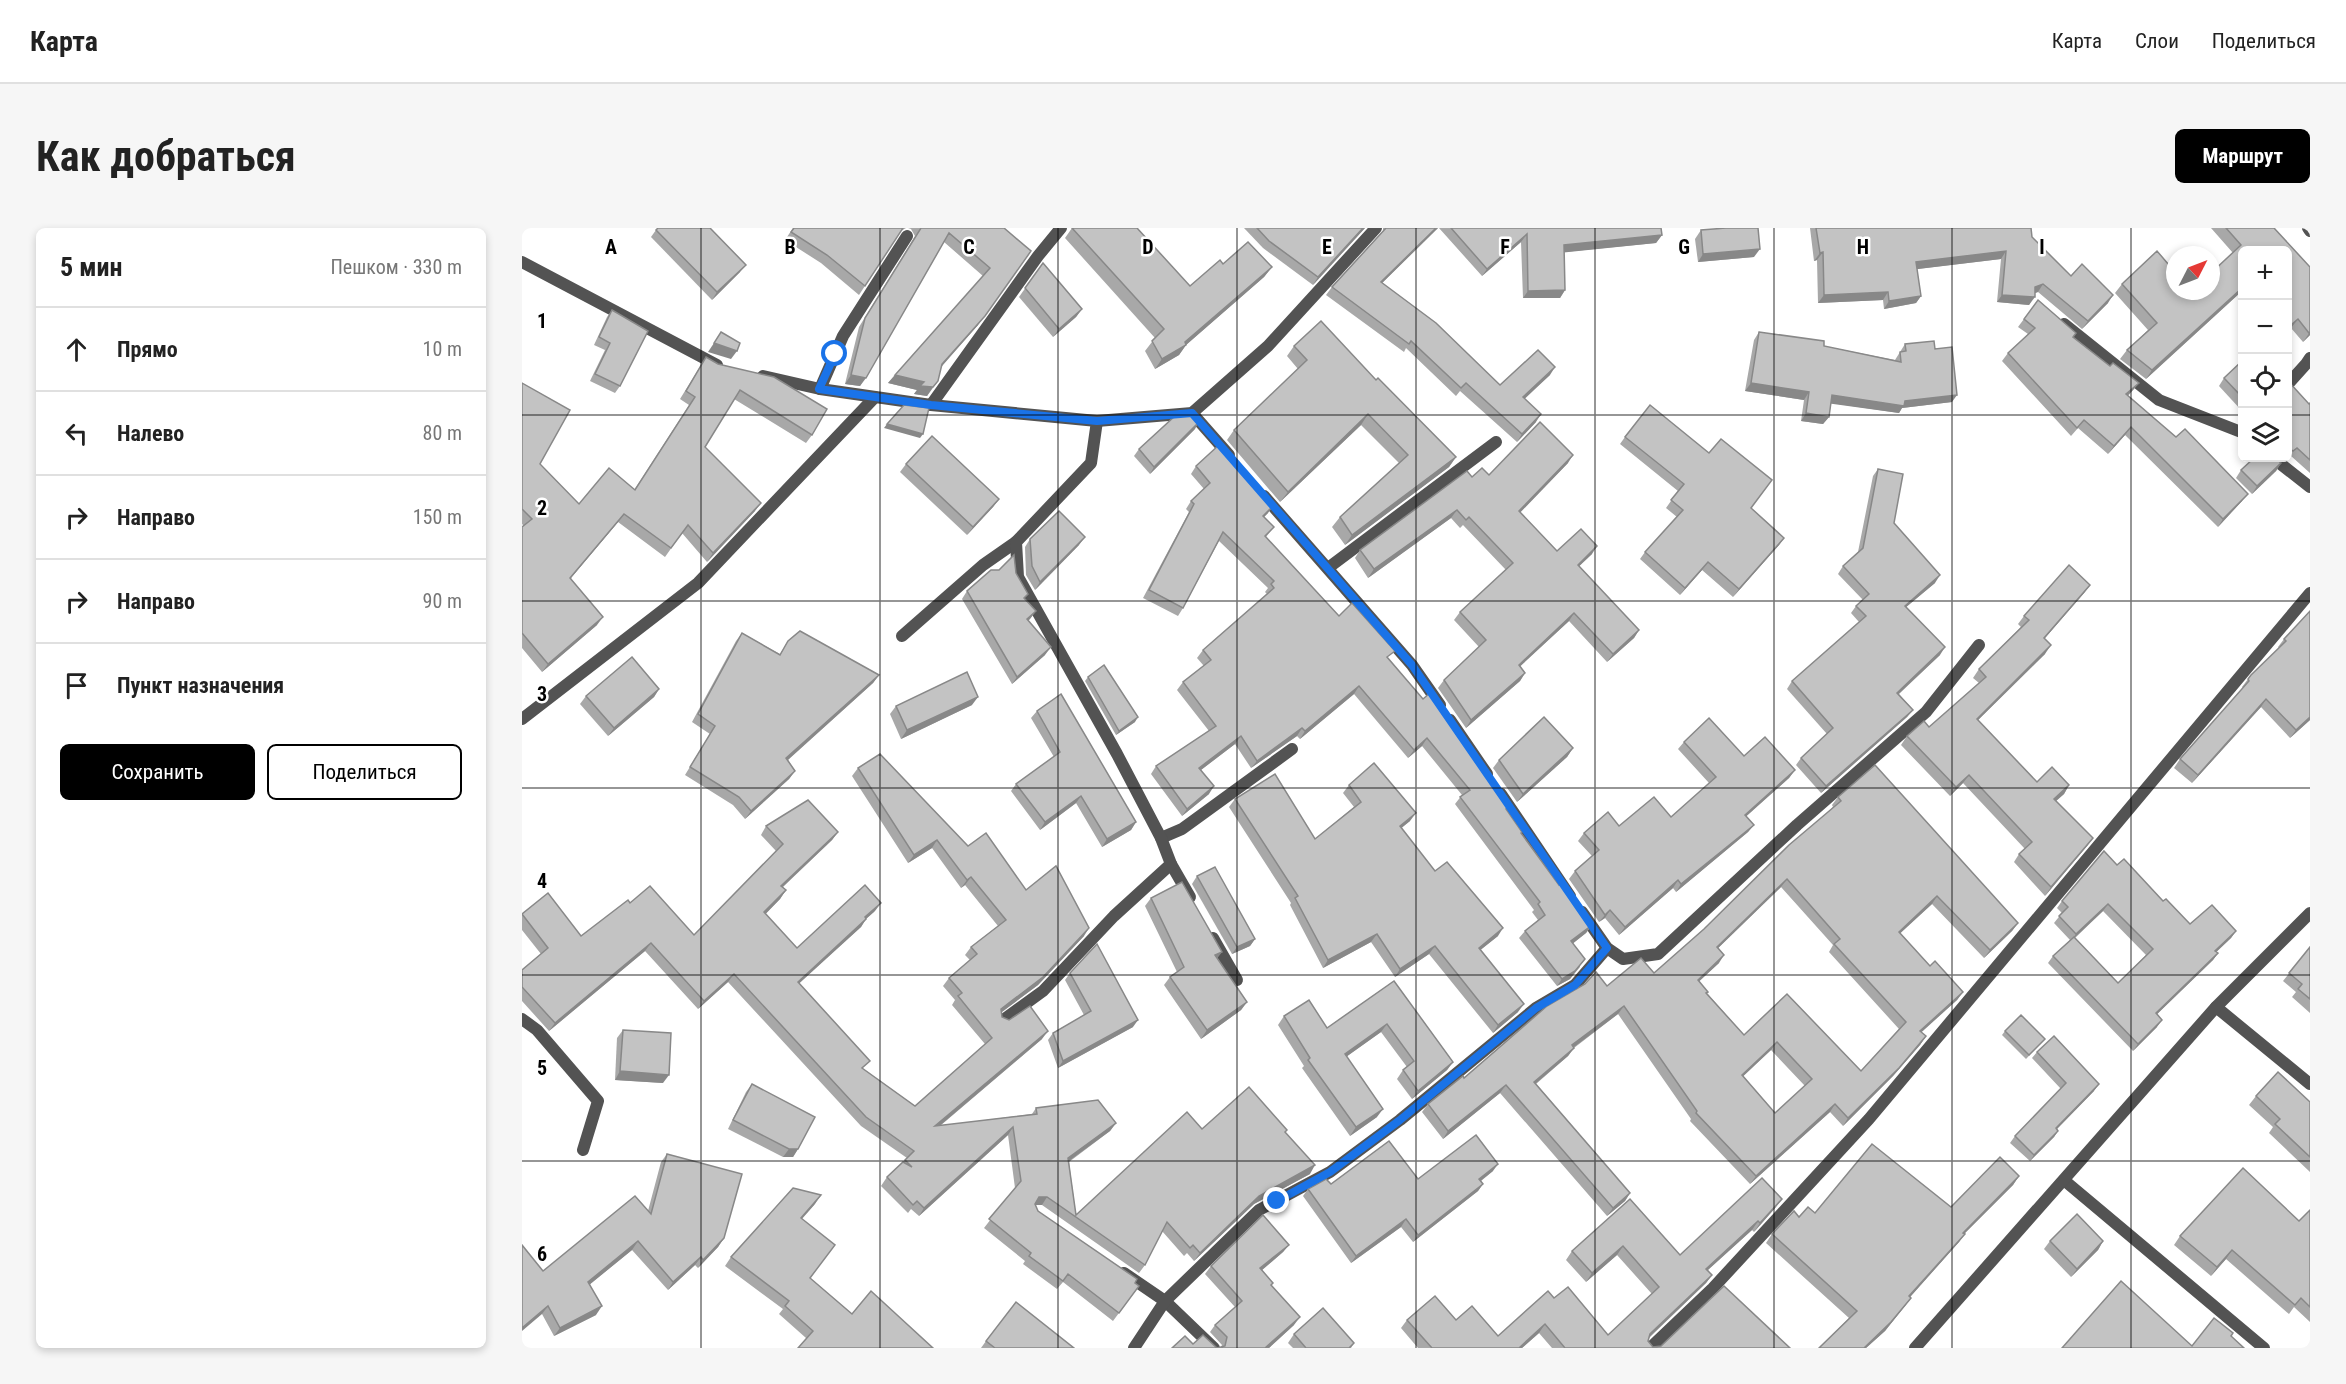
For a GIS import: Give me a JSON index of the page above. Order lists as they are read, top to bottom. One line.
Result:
{"north":"top right","page":{"header":"Карта","nav":["Карта","Слои","Поделиться"],"buttons":["Маршрут",["Сохранить","Поделиться"]],"title":"Как добраться","heading":["5 мин","Пешком · 330 m"],"map_buttons":["+","−"],"list":[["Прямо","10 m"],["Налево","80 m"],["Направо","150 m"],["Направо","90 m"],"Пункт назначения"]},"grid":{"columns":["A","B","C","D","E","F","G","H","I"],"rows":["1","2","3","4","5","6"]}}
